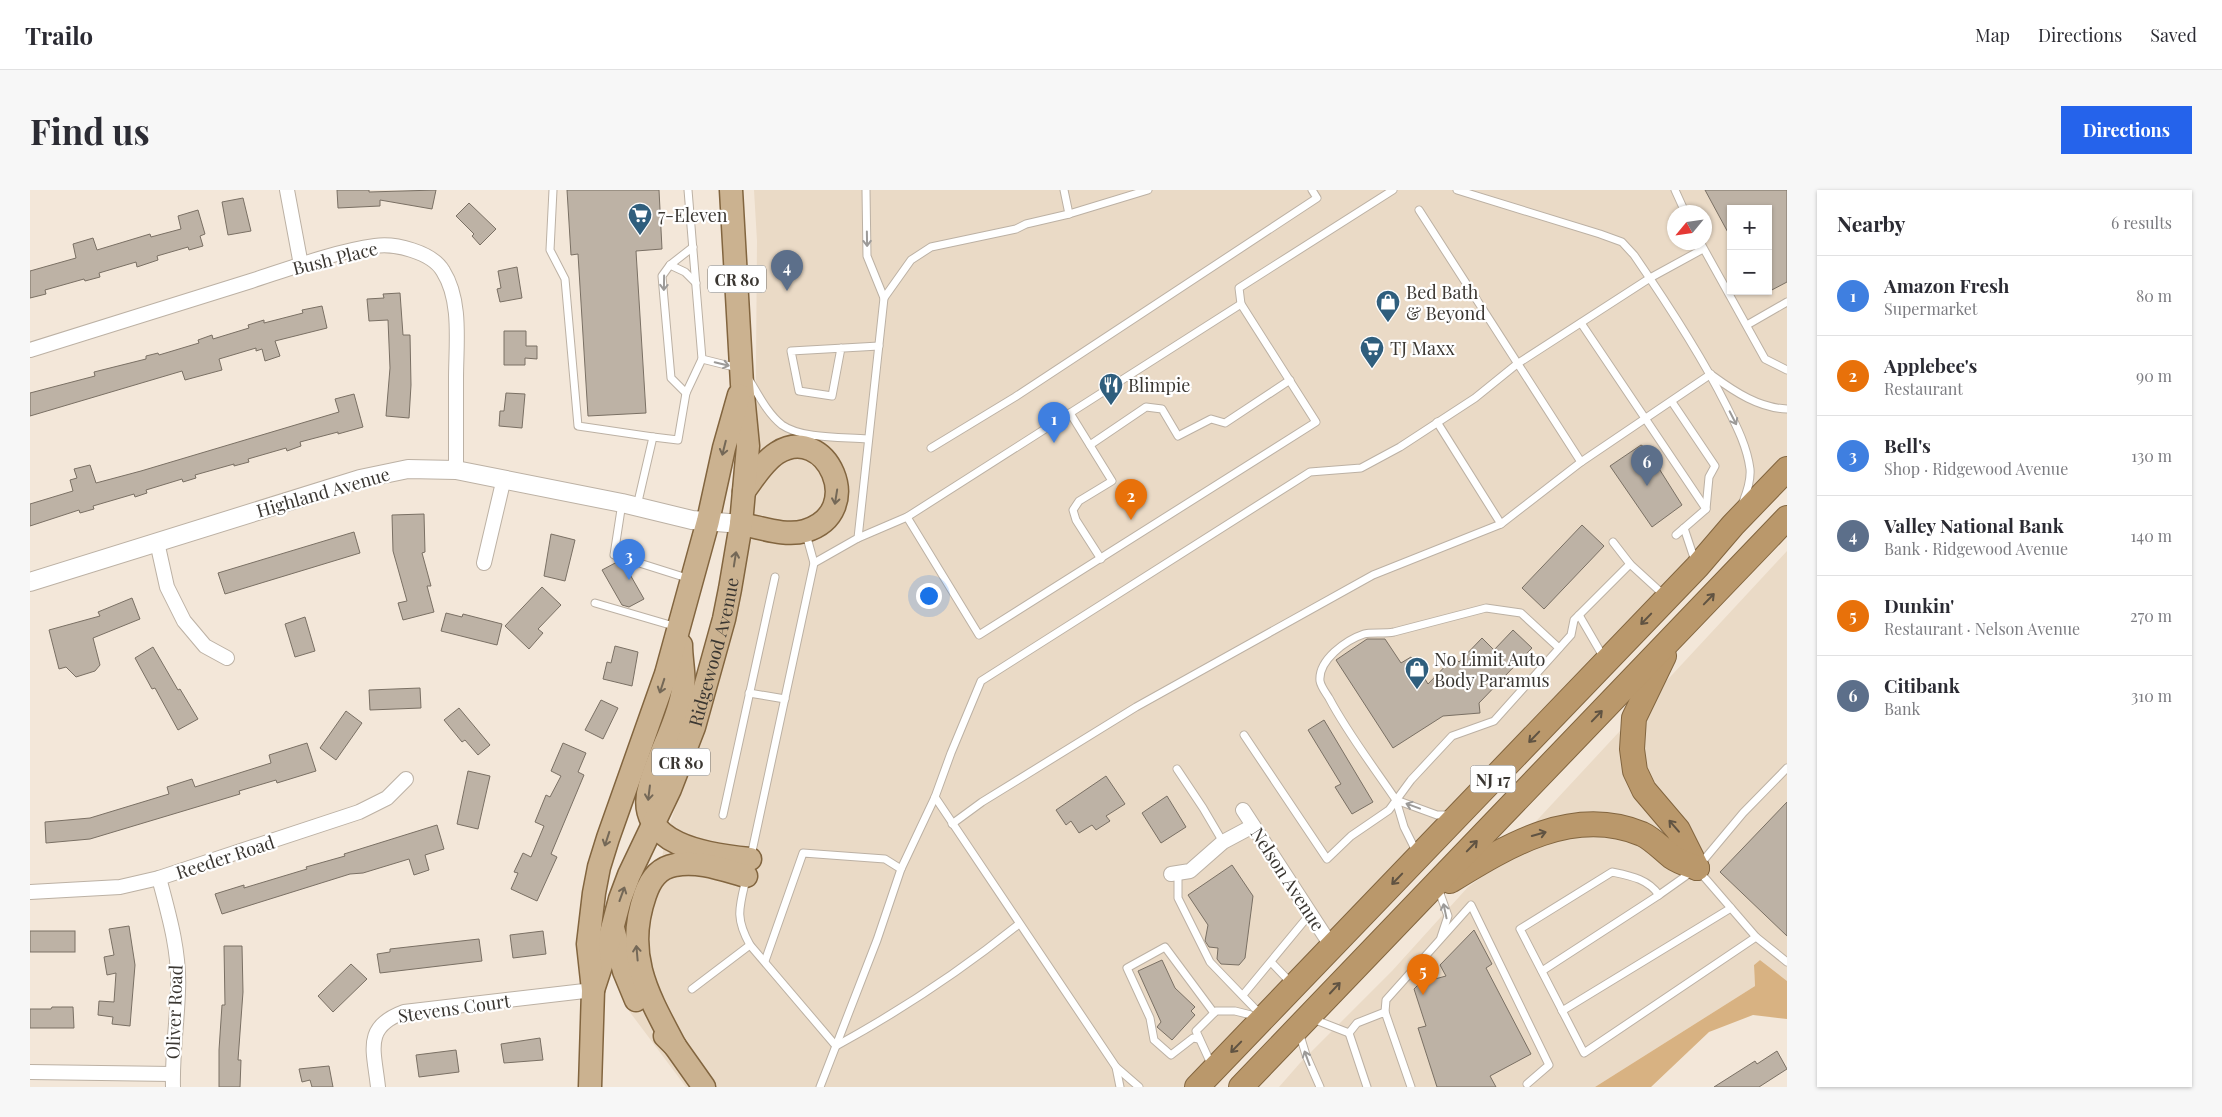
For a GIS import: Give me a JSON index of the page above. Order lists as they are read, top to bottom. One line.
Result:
{"streets":{"highway":["NJ 17"],"main road":["CR 80","Ridgewood Avenue"],"street":["Bush Place","Highland Avenue","Reeder Road","Nelson Avenue","Stevens Court","Oliver Road"]},"crossings":[["Bush Place","Highland Avenue"],["Highland Avenue","Ridgewood Avenue"],["Ridgewood Avenue","Stevens Court"],["NJ 17","Nelson Avenue"],["Reeder Road","Oliver Road"]],"places":{"supermarket":["7-Eleven","TJ Maxx"],"shop":["Bed Bath & Beyond","No Limit Auto Body Paramus"],"restaurant":["Blimpie"]},"north":"bottom left","page":{"header":"Trailo","nav":["Map","Directions","Saved"],"buttons":"Directions","title":"Find us","heading":["Nearby","6 results"],"map_buttons":["+","−"],"pins":["4","1","6","2","3","5"],"list":[{"mark":"1","name":"Amazon Fresh","note":"Supermarket","value":"80 m"},{"mark":"2","name":"Applebee's","note":"Restaurant","value":"90 m"},{"mark":"3","name":"Bell's","note":"Shop · Ridgewood Avenue","value":"130 m"},{"mark":"4","name":"Valley National Bank","note":"Bank · Ridgewood Avenue","value":"140 m"},{"mark":"5","name":"Dunkin'","note":"Restaurant · Nelson Avenue","value":"270 m"},{"mark":"6","name":"Citibank","note":"Bank","value":"310 m"}]}}
